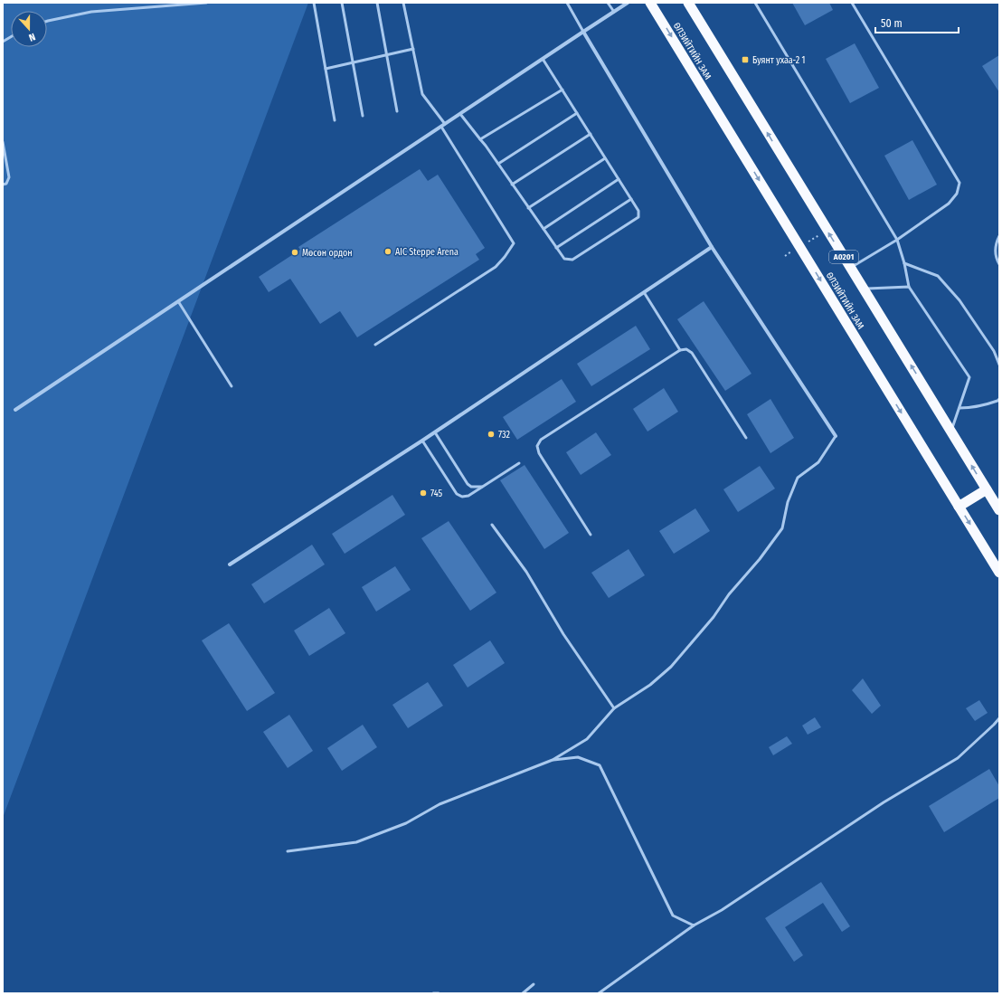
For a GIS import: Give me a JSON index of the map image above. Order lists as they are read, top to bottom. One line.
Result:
{"streets":{"highway":["ӨЛЗИЙТИЙН ЗАМ","A0201"]},"places":{"transit":["Буянт ухаа-2 1"],"other":["AIC Steppe Arena","Мөсөн ордон","732","745"]},"scale_bar":"50 m","north":"bottom"}
